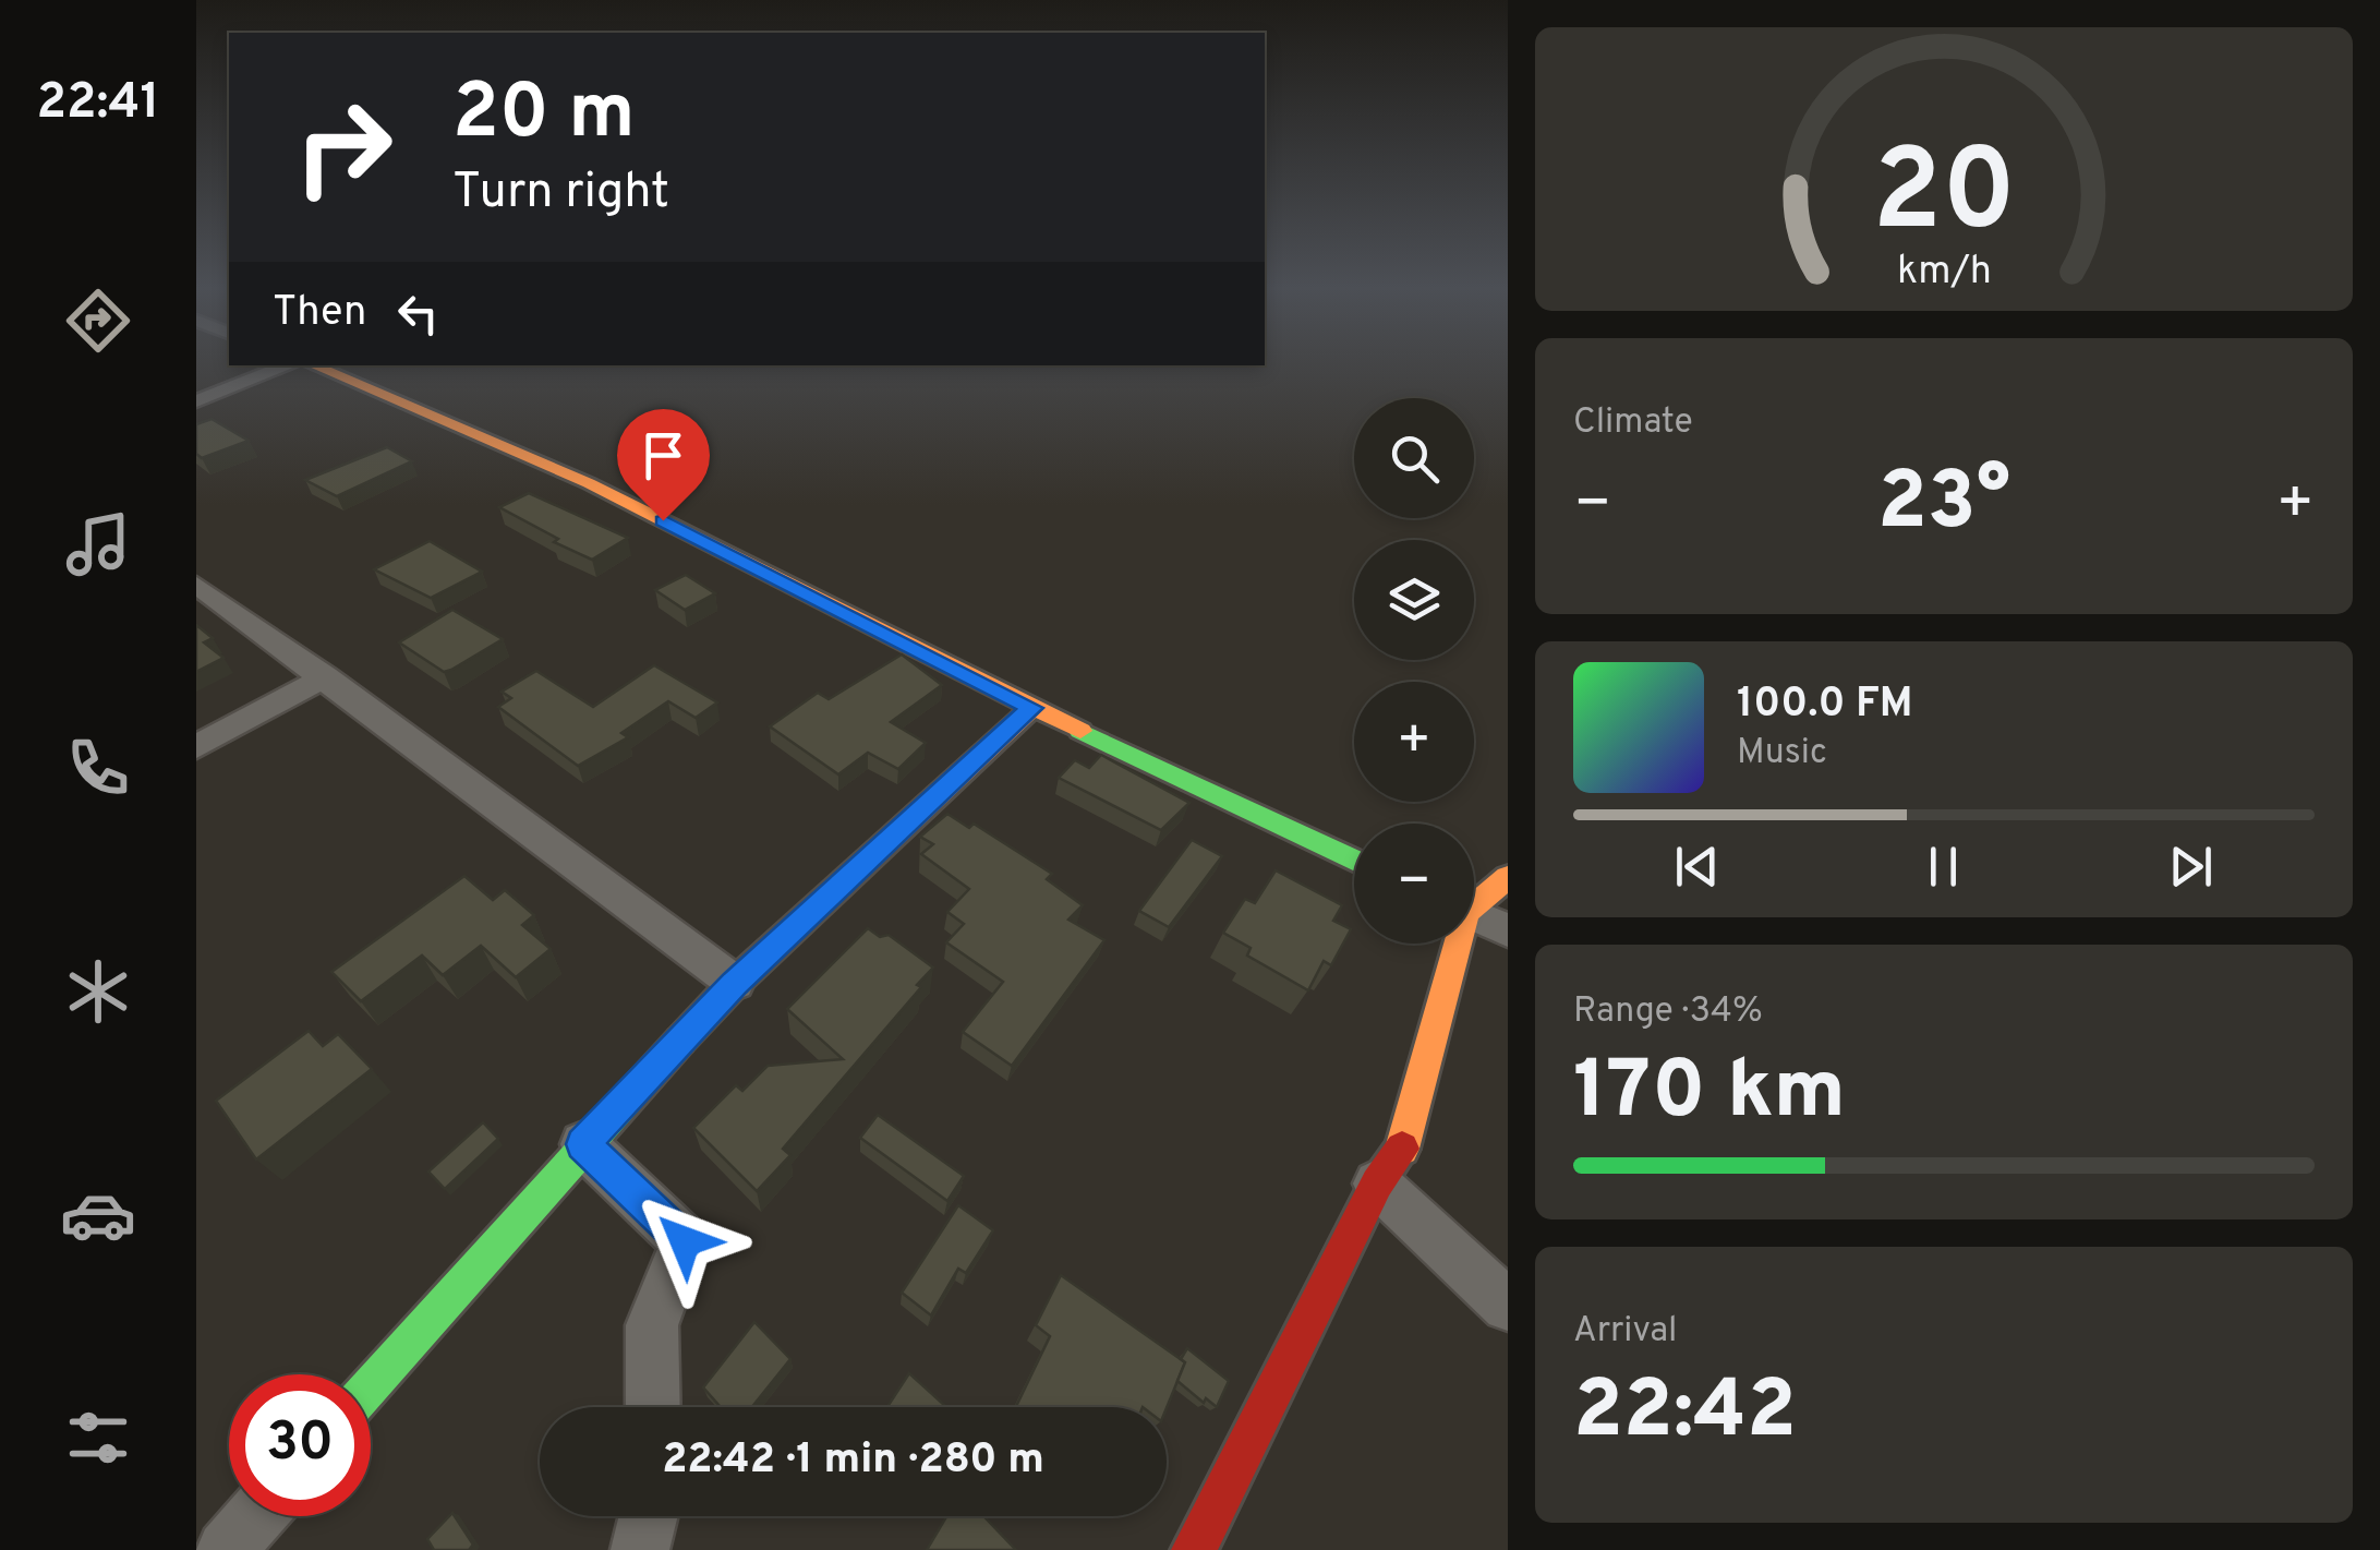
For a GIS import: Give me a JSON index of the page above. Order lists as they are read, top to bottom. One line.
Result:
{"page":{"tabs":"22:41","turn":["20 m","Turn right"],"then":"Then","tile":["Climate",["Range · 34%","170 km"],["Arrival","22:42"]],"map_buttons":["+","−"],"heat":["−","23°","+"],"song":["100.0 FM","Music"],"limit":"30","trip":"22:42 · 1 min · 280 m","gauge":["20","km/h"]}}
